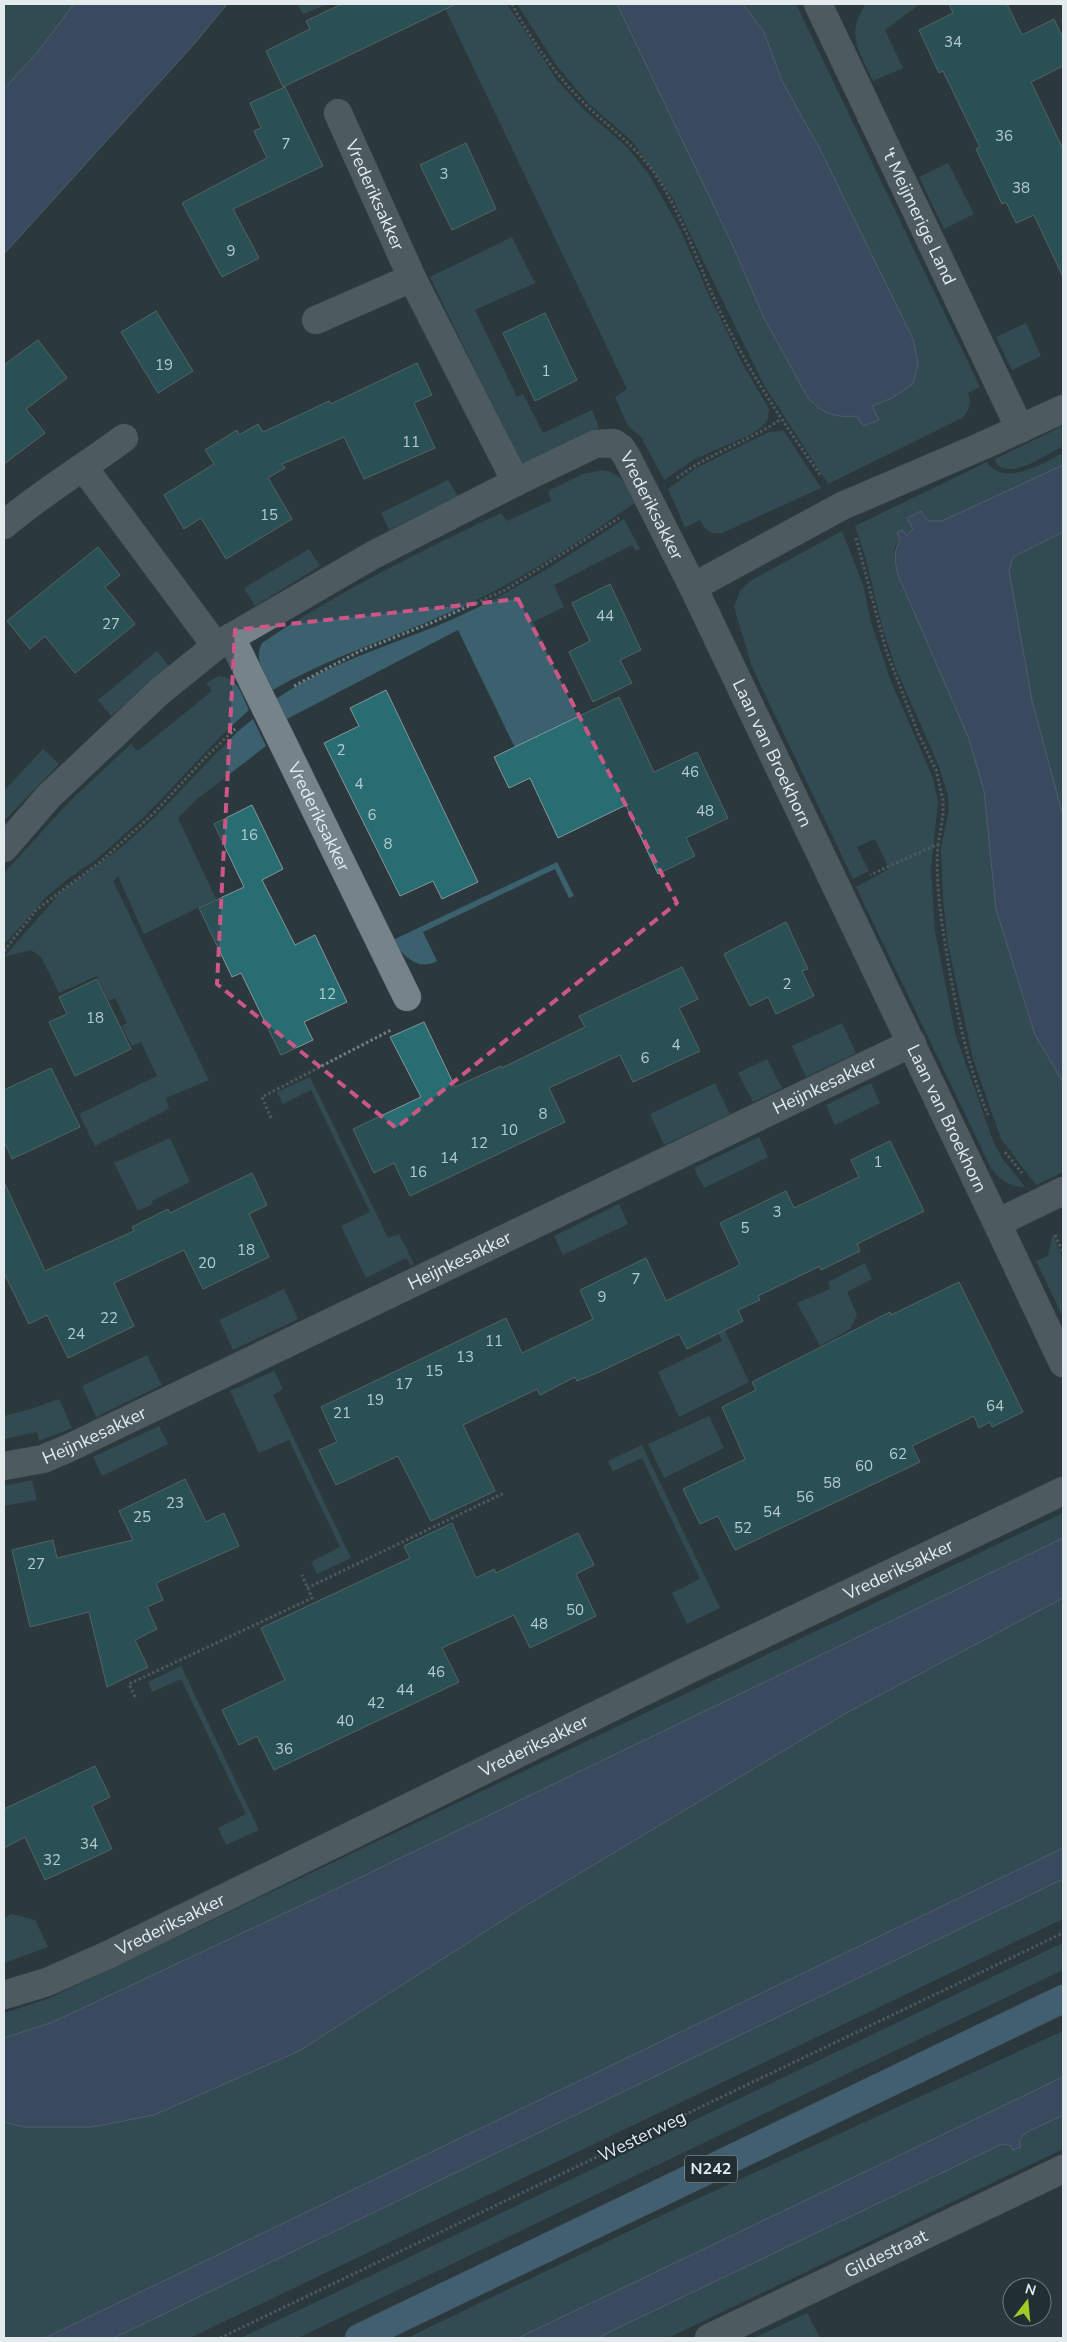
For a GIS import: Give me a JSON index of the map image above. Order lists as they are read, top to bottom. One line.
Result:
{"streets":{"main road":["N242"],"street":["Vrederiksakker","'t Meijmerige Land","Laan van Broekhorn","Heijnkesakker","Gildestraat"],"path":["Westerweg"]},"crossings":[["Vrederiksakker","Laan van Broekhorn"],["Laan van Broekhorn","Heijnkesakker"]],"house_numbers":["34","36","7","3","38","9","19","1","11","15","44","27","2","46","4","48","6","16","8","2","12","18","4","6","8","10","12","14","1","16","3","5","18","20","7","9","22","24","11","13","15","17","19","64","21","62","60","58","56","23","54","25","52","27","50","48","46","44","42","40","36","34","32"],"north":"top"}
